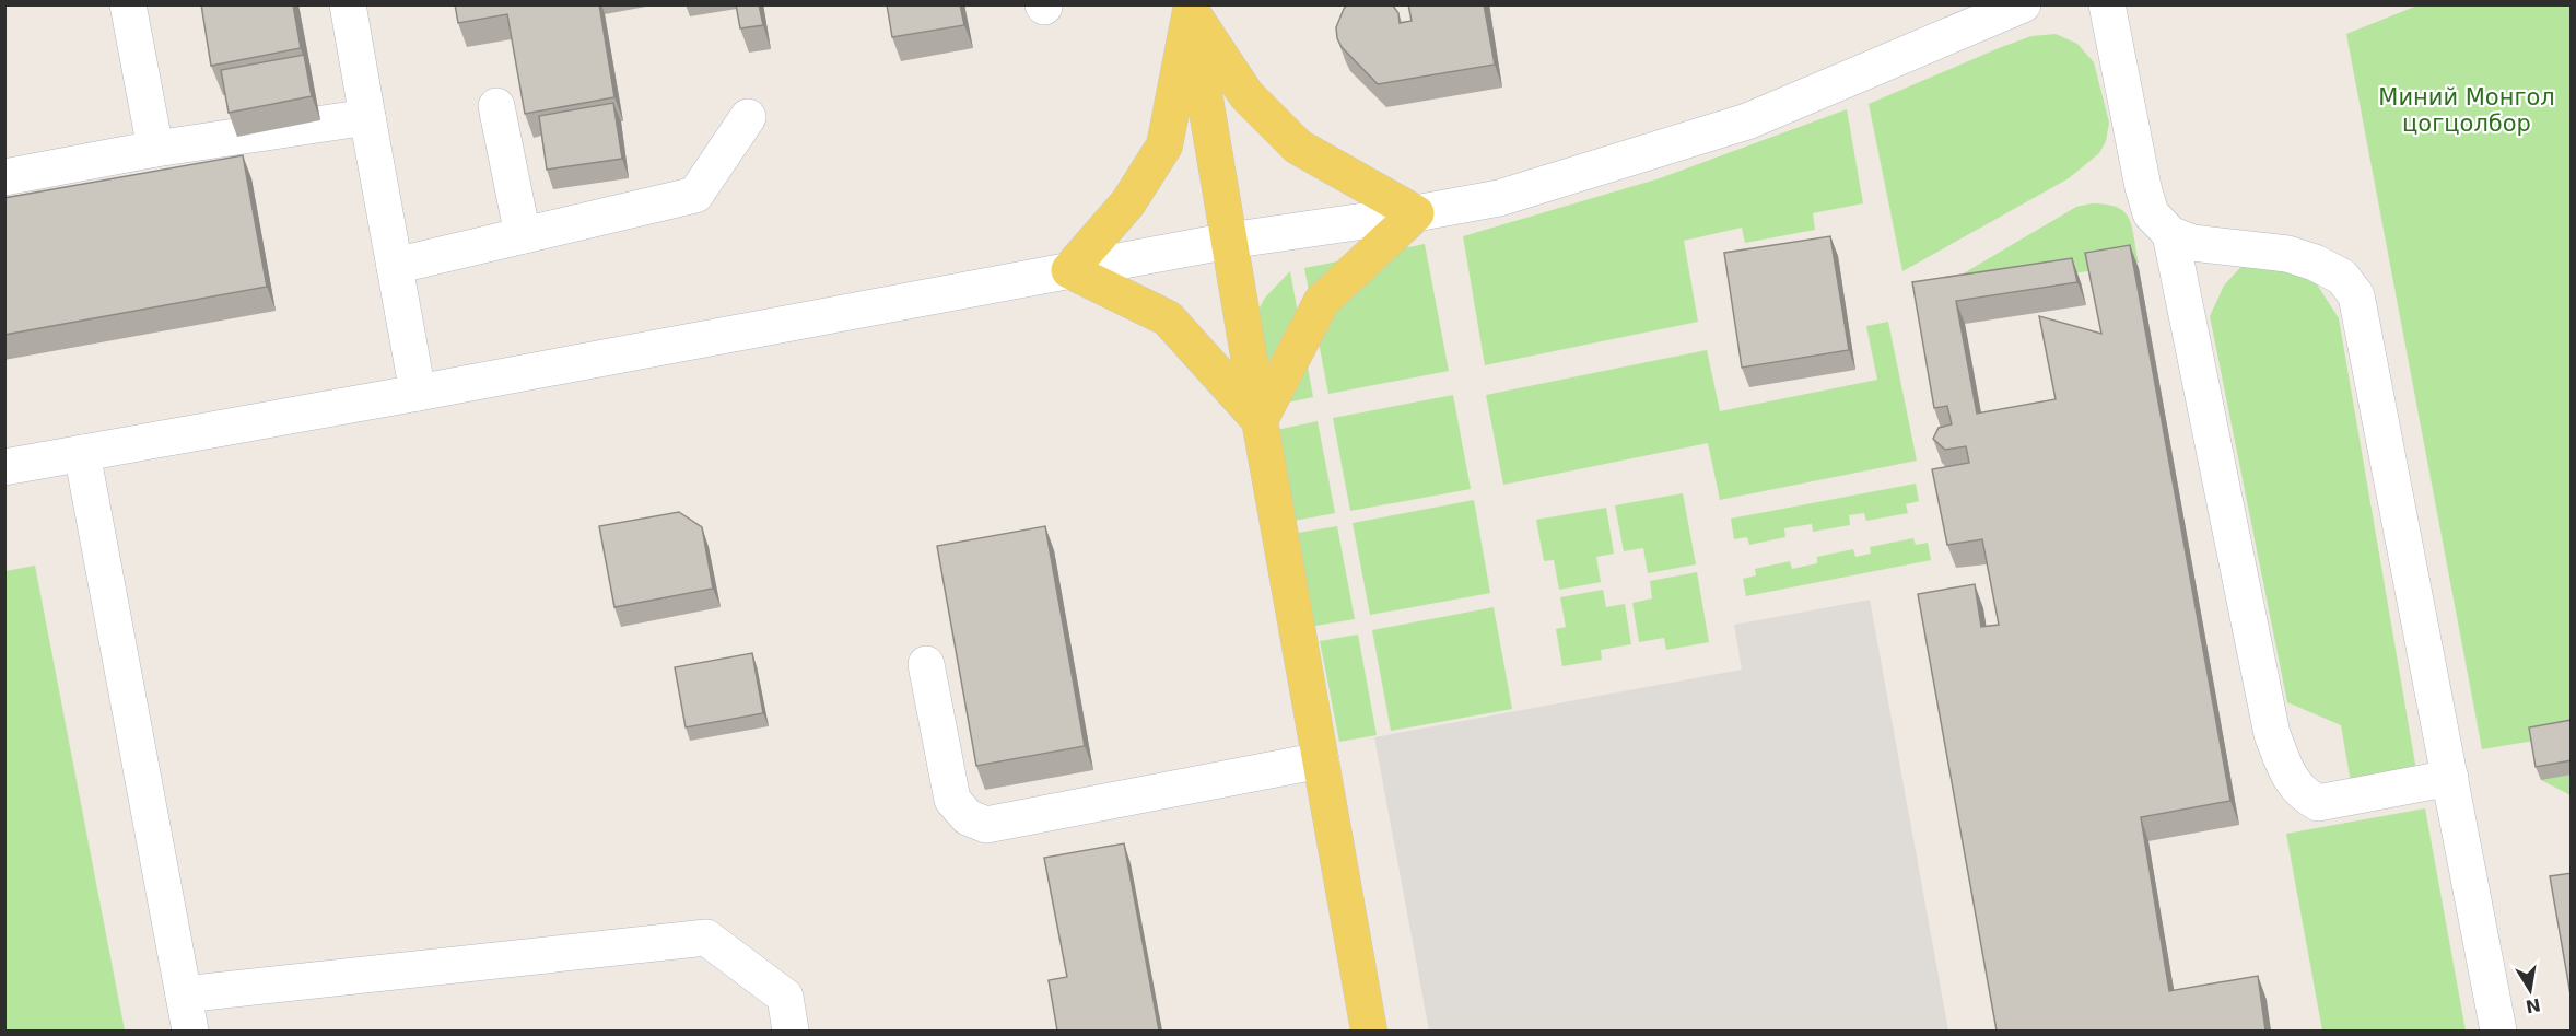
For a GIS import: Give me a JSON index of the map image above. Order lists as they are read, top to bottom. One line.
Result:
{"parks":["Миний Монгол цогцолбор"],"north":"bottom"}
